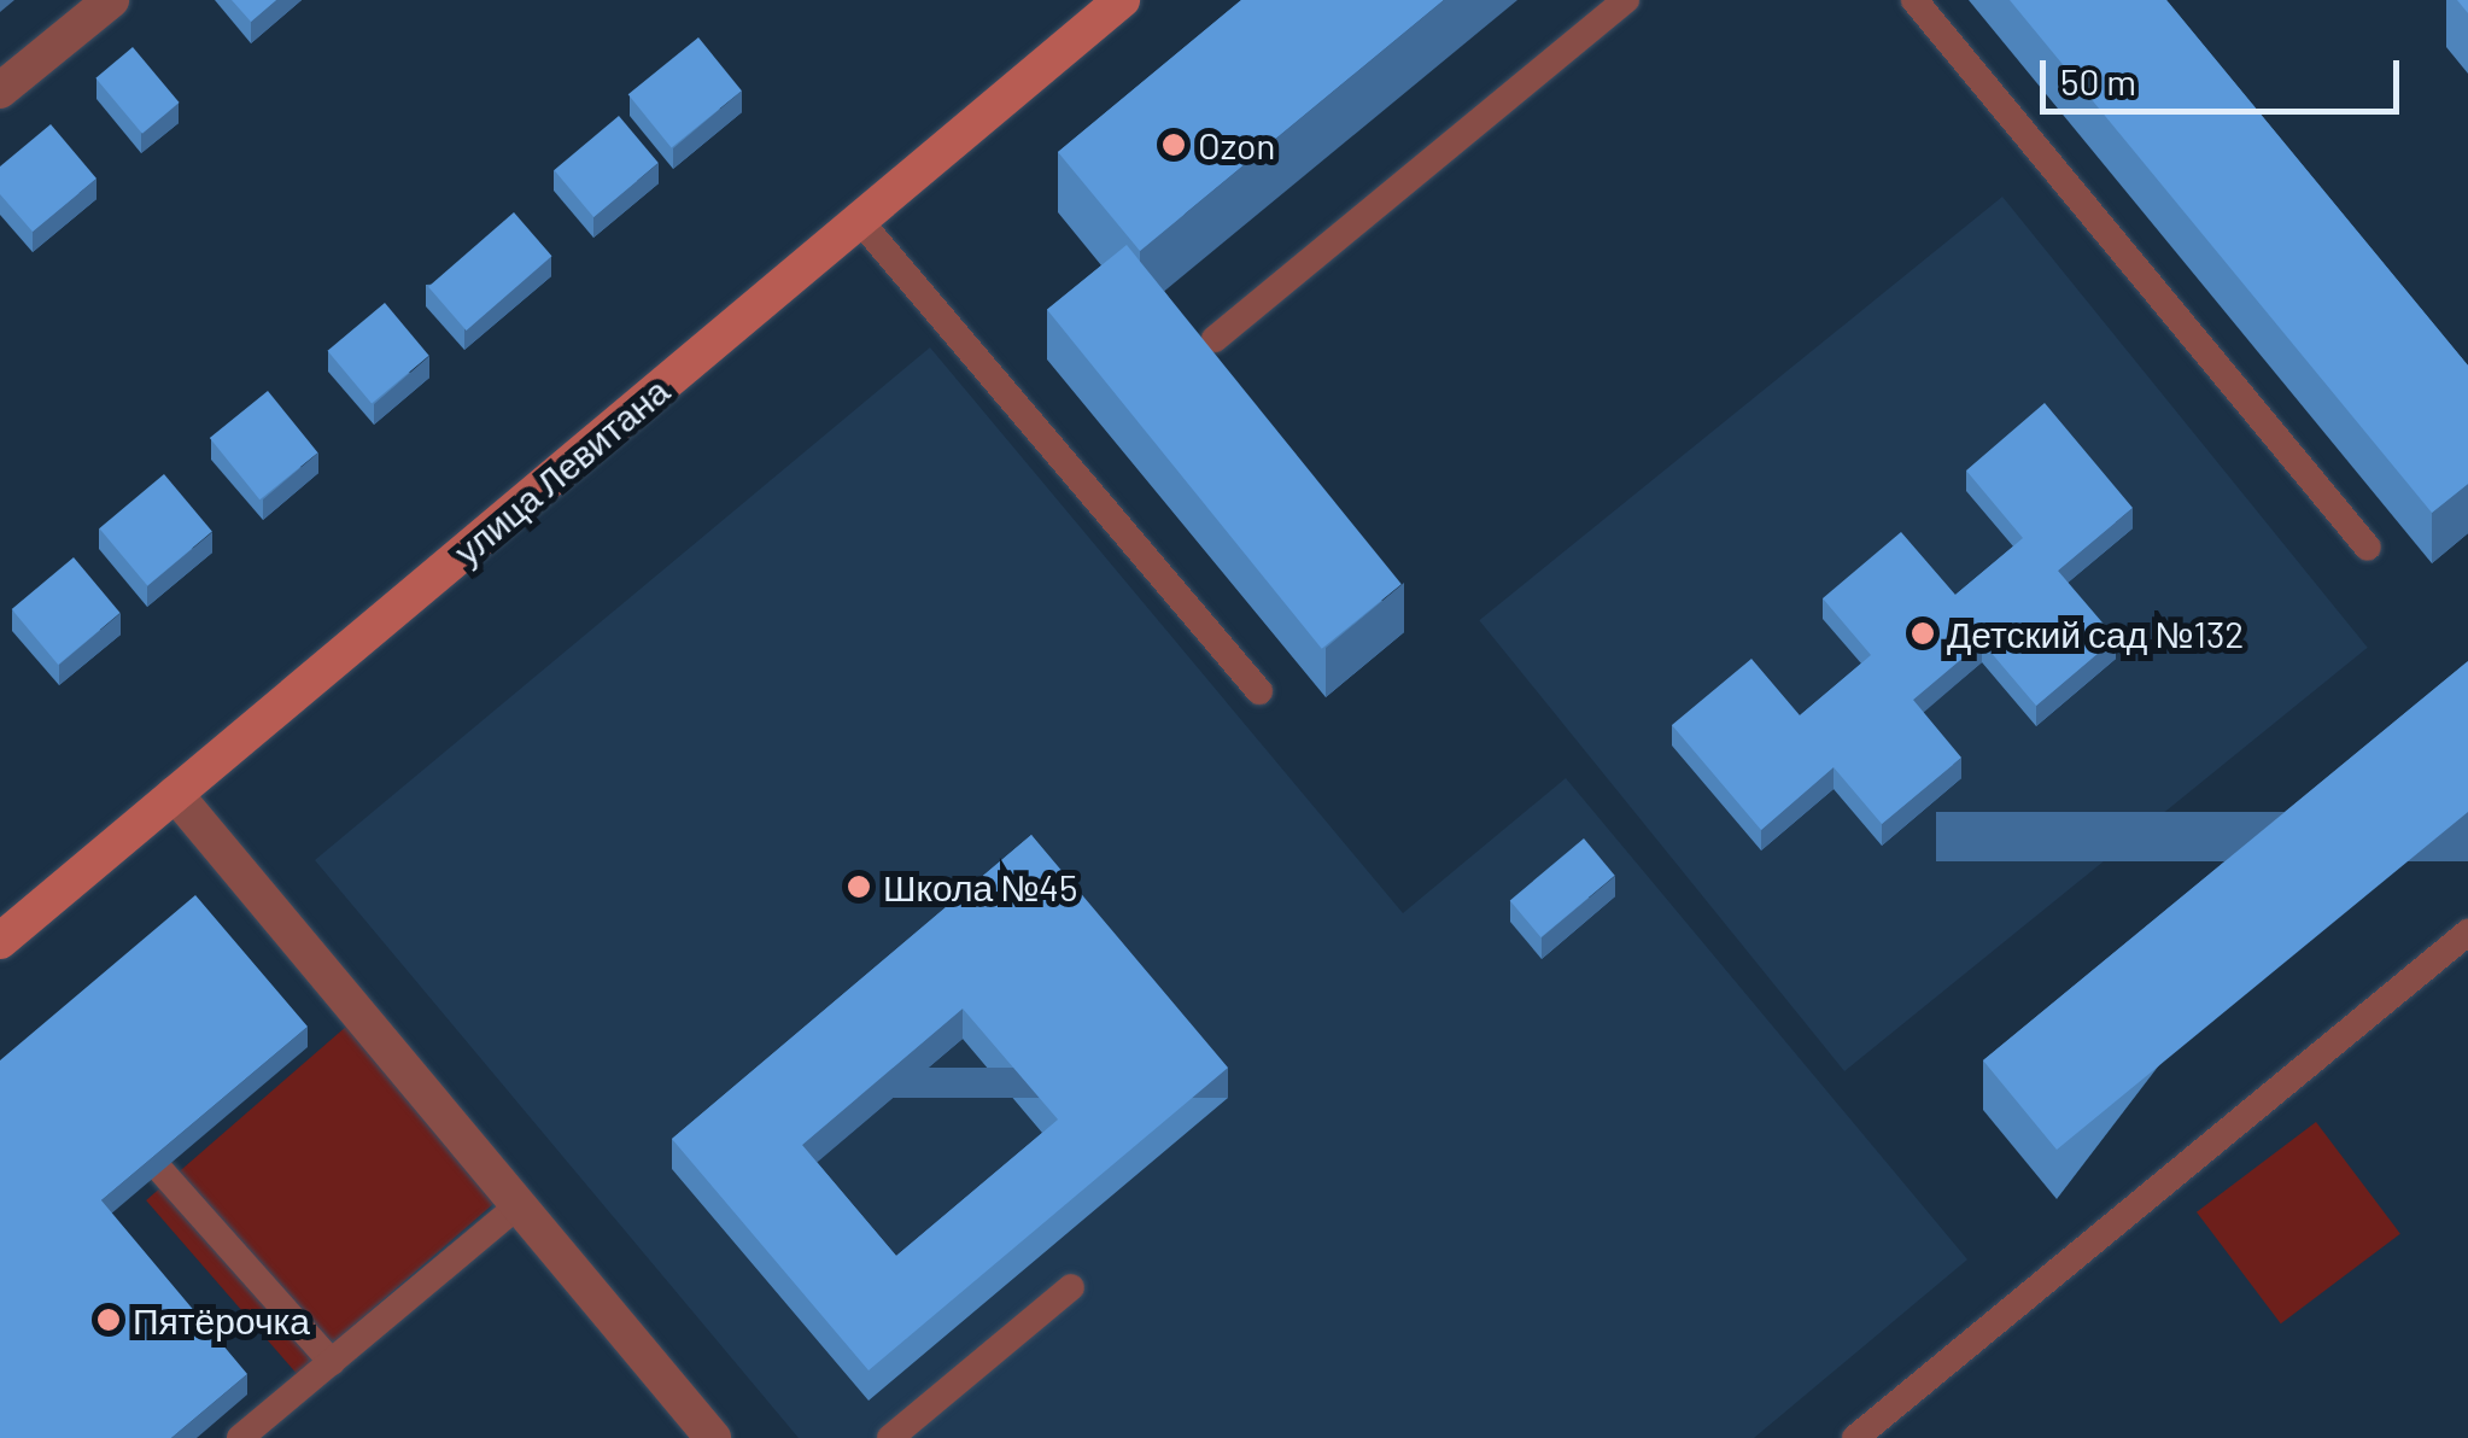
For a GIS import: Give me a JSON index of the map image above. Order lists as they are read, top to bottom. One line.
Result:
{"streets":{"main road":["улица Левитана"]},"places":["Ozon","Детский сад №132","Школа №45","Пятёрочка"],"scale_bar":"50 m"}
